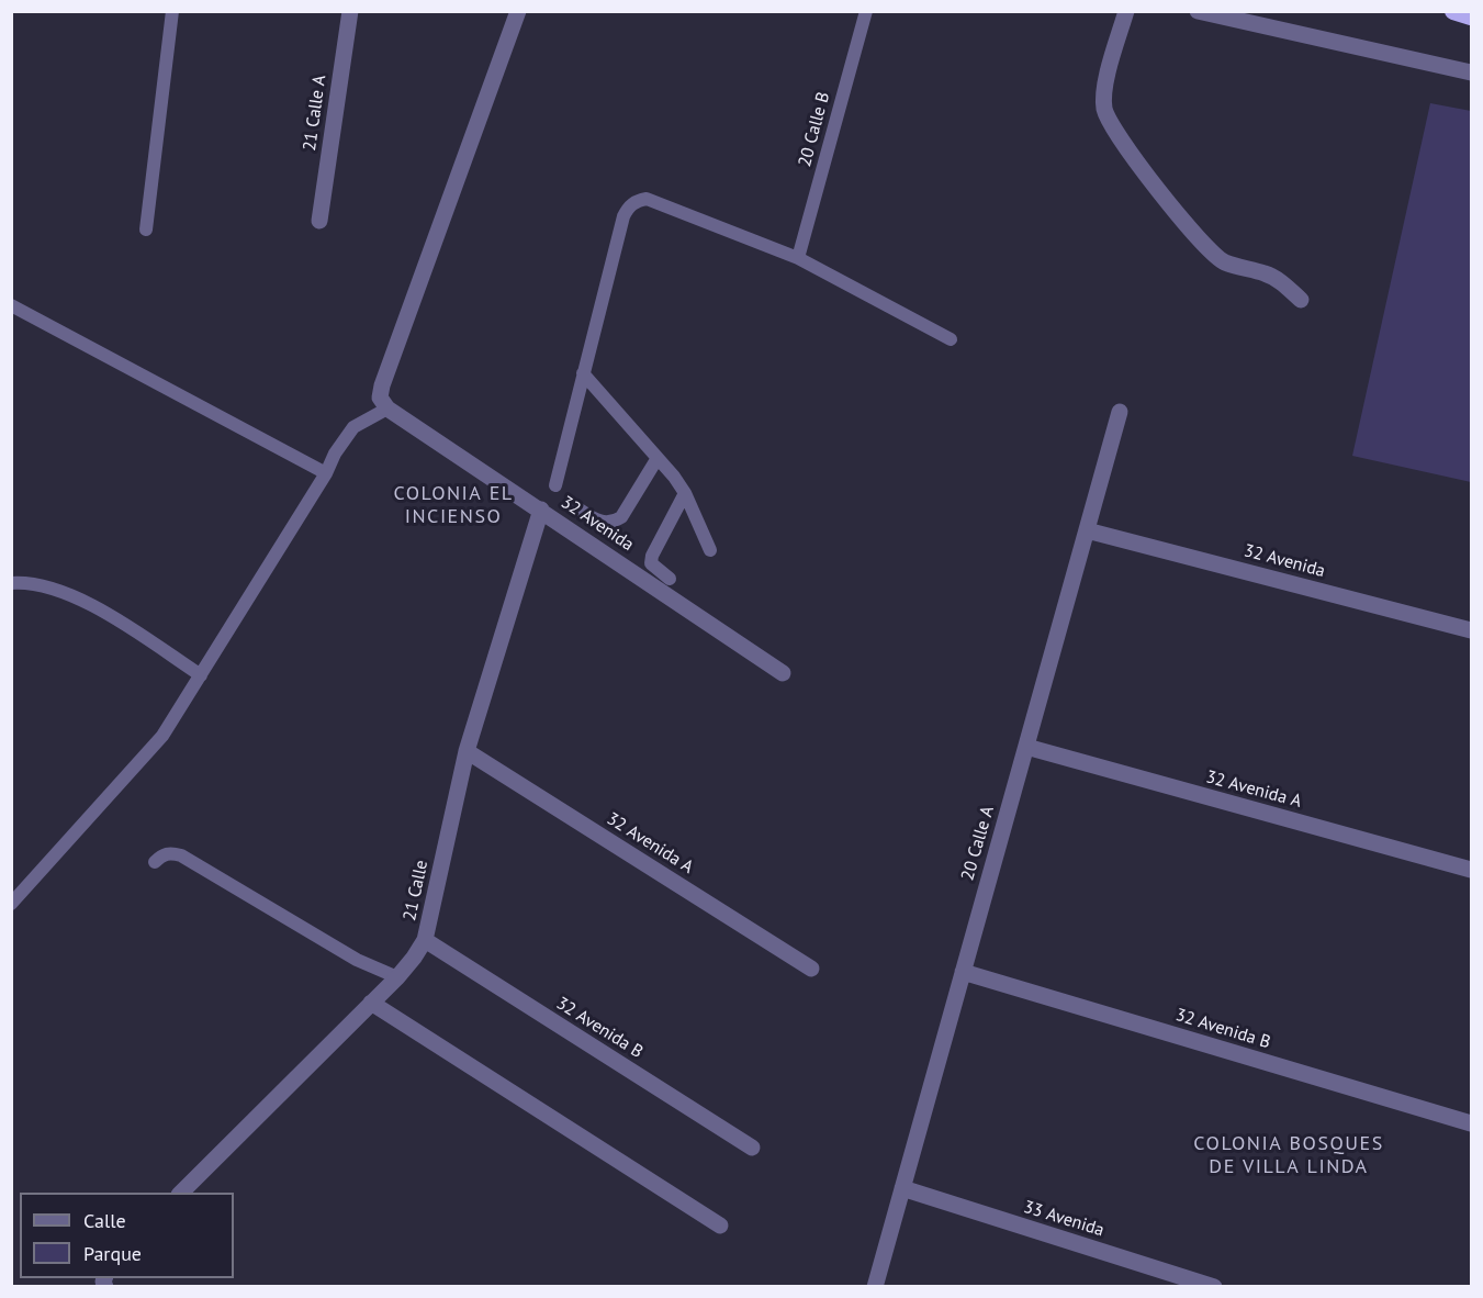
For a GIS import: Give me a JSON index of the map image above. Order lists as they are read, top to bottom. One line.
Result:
{"streets":{"street":["21 Calle A","32 Avenida","32 Avenida A","20 Calle A","21 Calle","32 Avenida B","33 Avenida"],"lane":["20 Calle B"]},"crossings":[["32 Avenida","20 Calle A"],["32 Avenida","21 Calle"],["32 Avenida A","20 Calle A"],["32 Avenida A","21 Calle"],["20 Calle A","32 Avenida B"],["20 Calle A","33 Avenida"],["21 Calle","32 Avenida B"]],"districts":["COLONIA EL INCIENSO","COLONIA BOSQUES DE VILLA LINDA"],"legend":["Calle","Parque"]}
